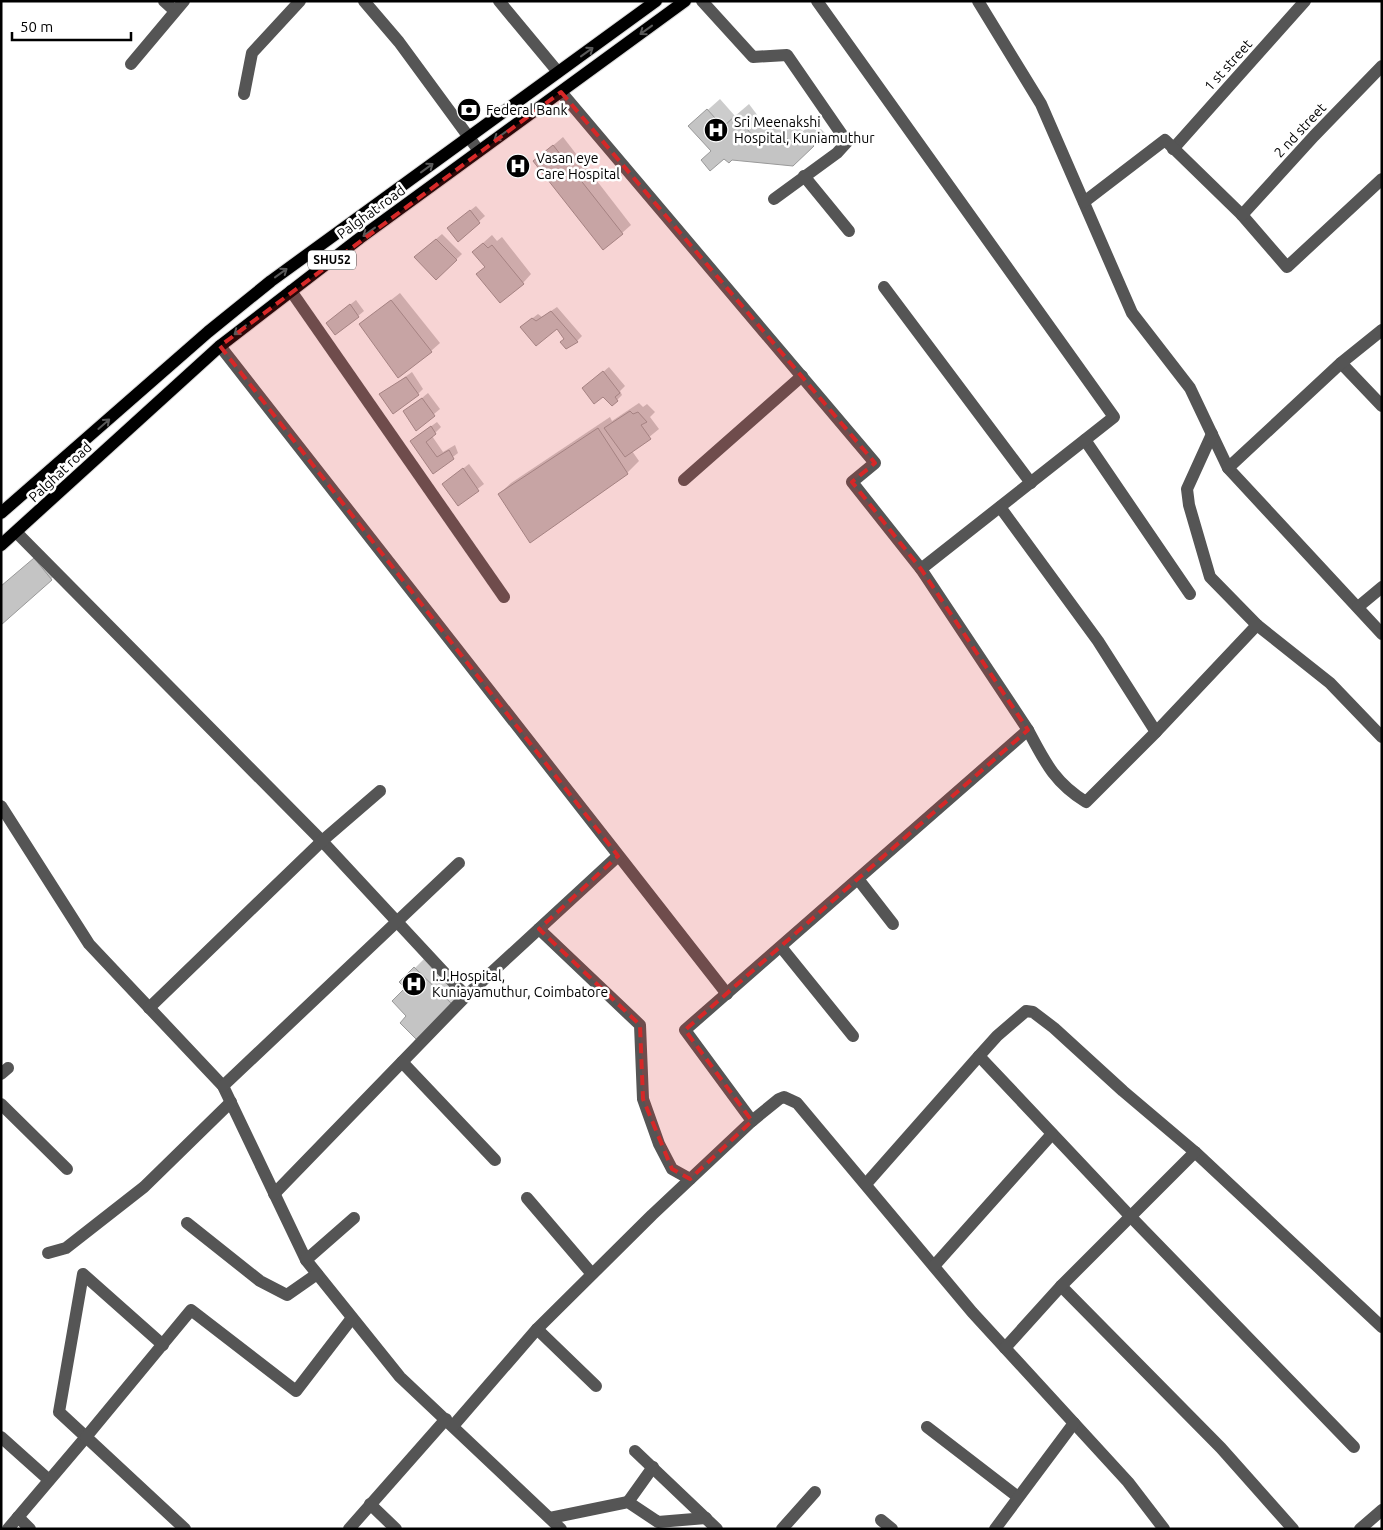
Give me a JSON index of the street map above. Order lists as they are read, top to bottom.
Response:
{
  "streets": {
    "main road": ["Palghat road", "SHU52"],
    "street": ["1 st street", "2 nd street"]
  },
  "places": {
    "bank": ["Federal Bank"],
    "hospital": ["Sri Meenakshi Hospital, Kuniamuthur", "Vasan eye Care Hospital", "I.J.Hospital, Kuniayamuthur, Coimbatore"]
  },
  "scale_bar": "50 m"
}
